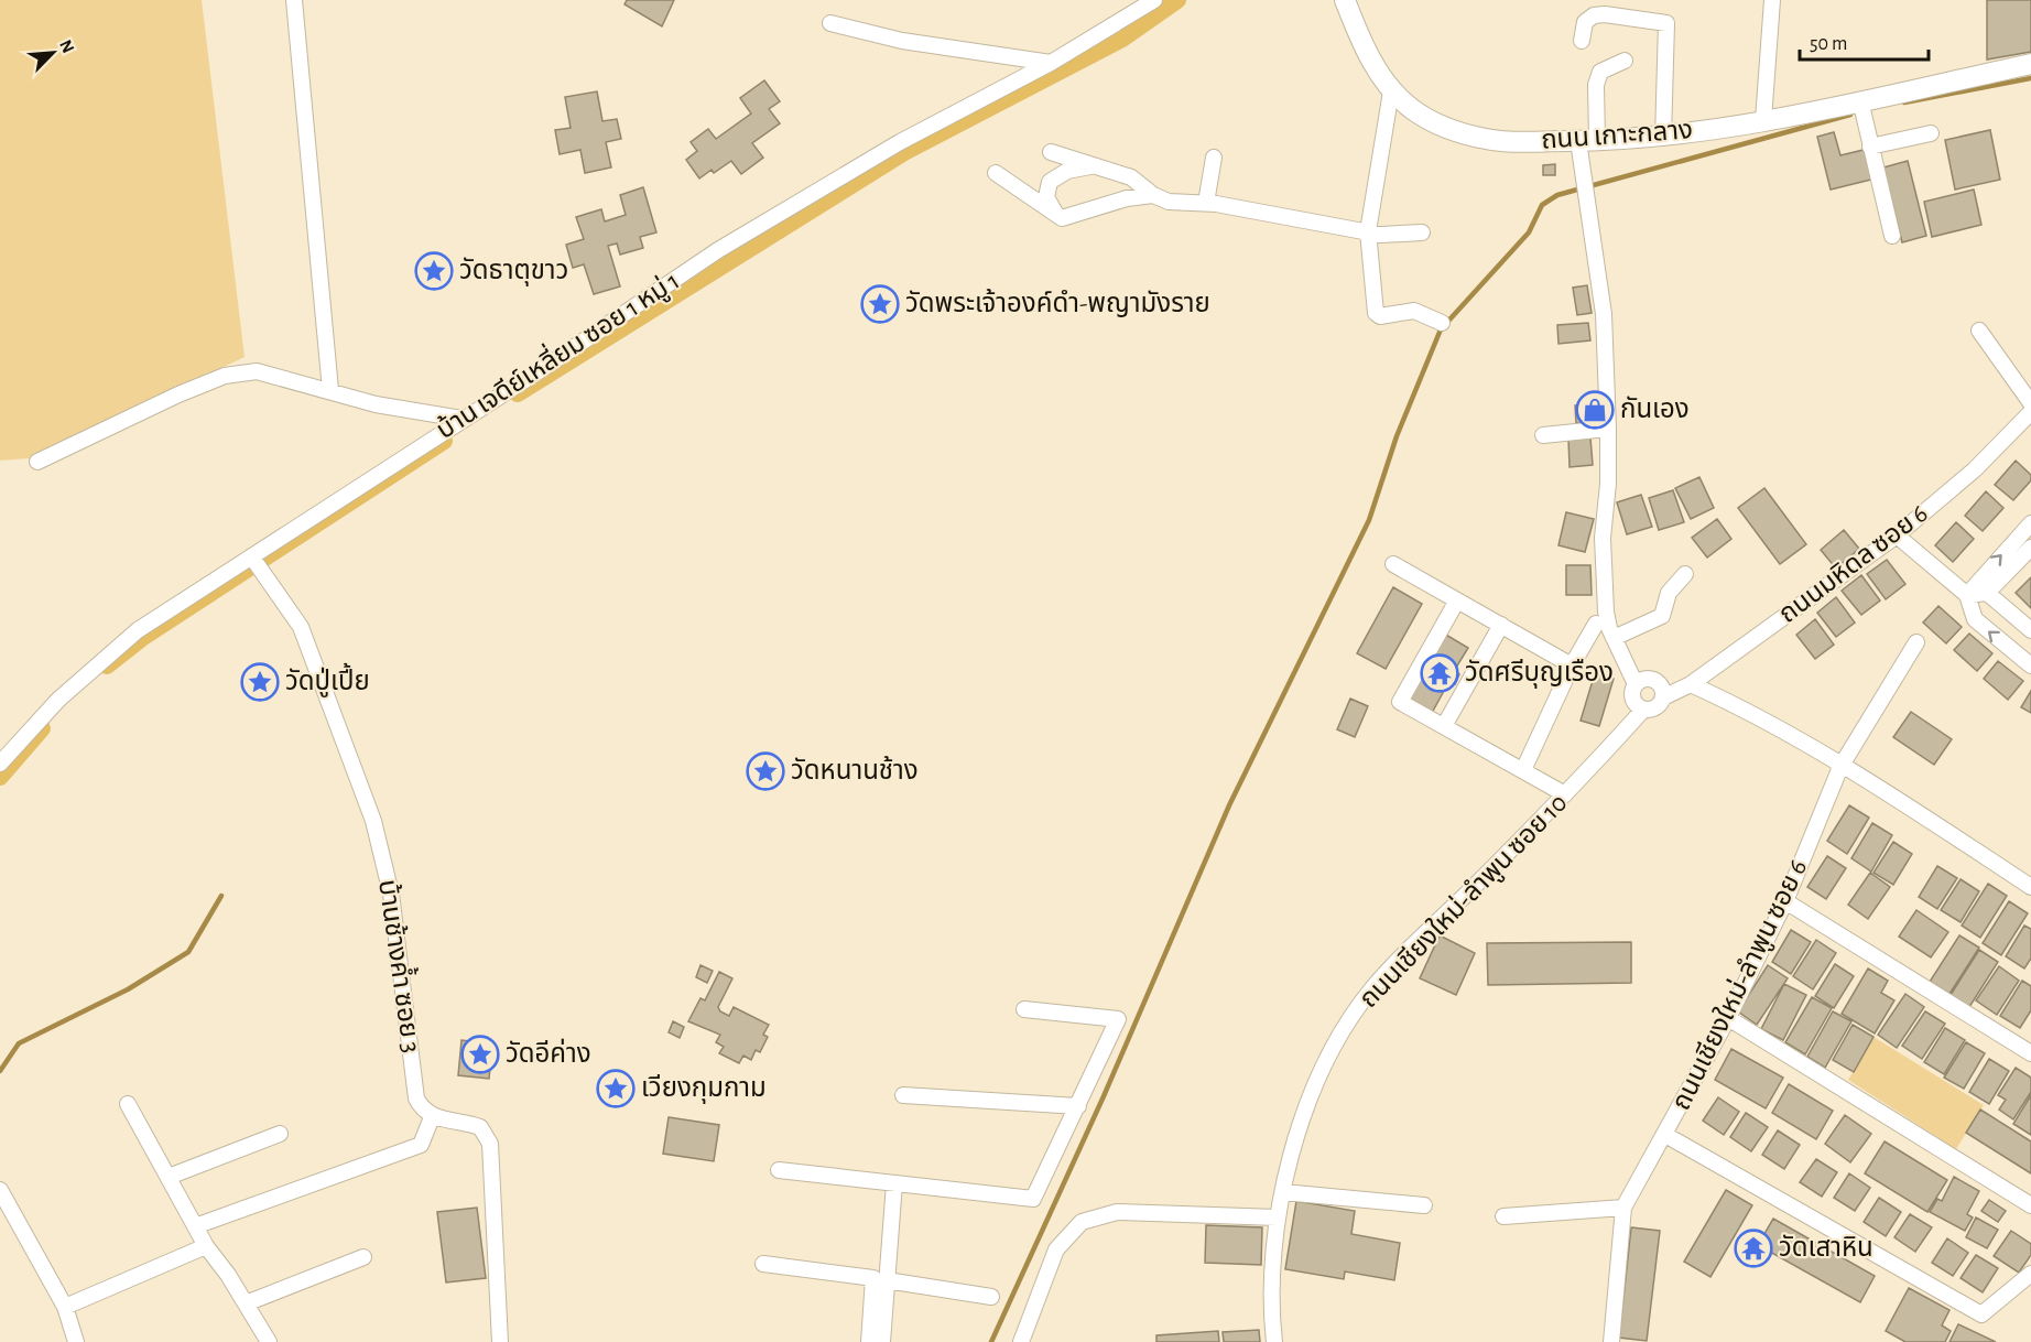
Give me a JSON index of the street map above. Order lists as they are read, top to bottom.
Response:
{
  "streets": {
    "street": [
      "ถนน เกาะกลาง",
      "บ้าน เจดีย์เหลี่ยม ซอย 1 หมู่ 1",
      "ถนนมหิดล ซอย 6",
      "ถนนเชียงใหม่-ลำพูน ซอย 10",
      "บ้านช้างค้ำ ซอย 3",
      "ถนนเชียงใหม่-ลำพูน ซอย 6"
    ]
  },
  "crossings": [
    ["บ้าน เจดีย์เหลี่ยม ซอย 1 หมู่ 1", "บ้านช้างค้ำ ซอย 3"],
    ["ถนนมหิดล ซอย 6", "ถนนเชียงใหม่-ลำพูน ซอย 10"]
  ],
  "places": {
    "place": [
      "วัดธาตุขาว",
      "วัดพระเจ้าองค์ดำ-พญามังราย",
      "วัดปู่เปี้ย",
      "วัดหนานช้าง",
      "วัดอีค่าง",
      "เวียงกุมกาม"
    ],
    "shop": ["กันเอง"],
    "temple": ["วัดศรีบุญเรือง", "วัดเสาหิน"]
  },
  "scale_bar": "50 m",
  "north": "top right"
}
